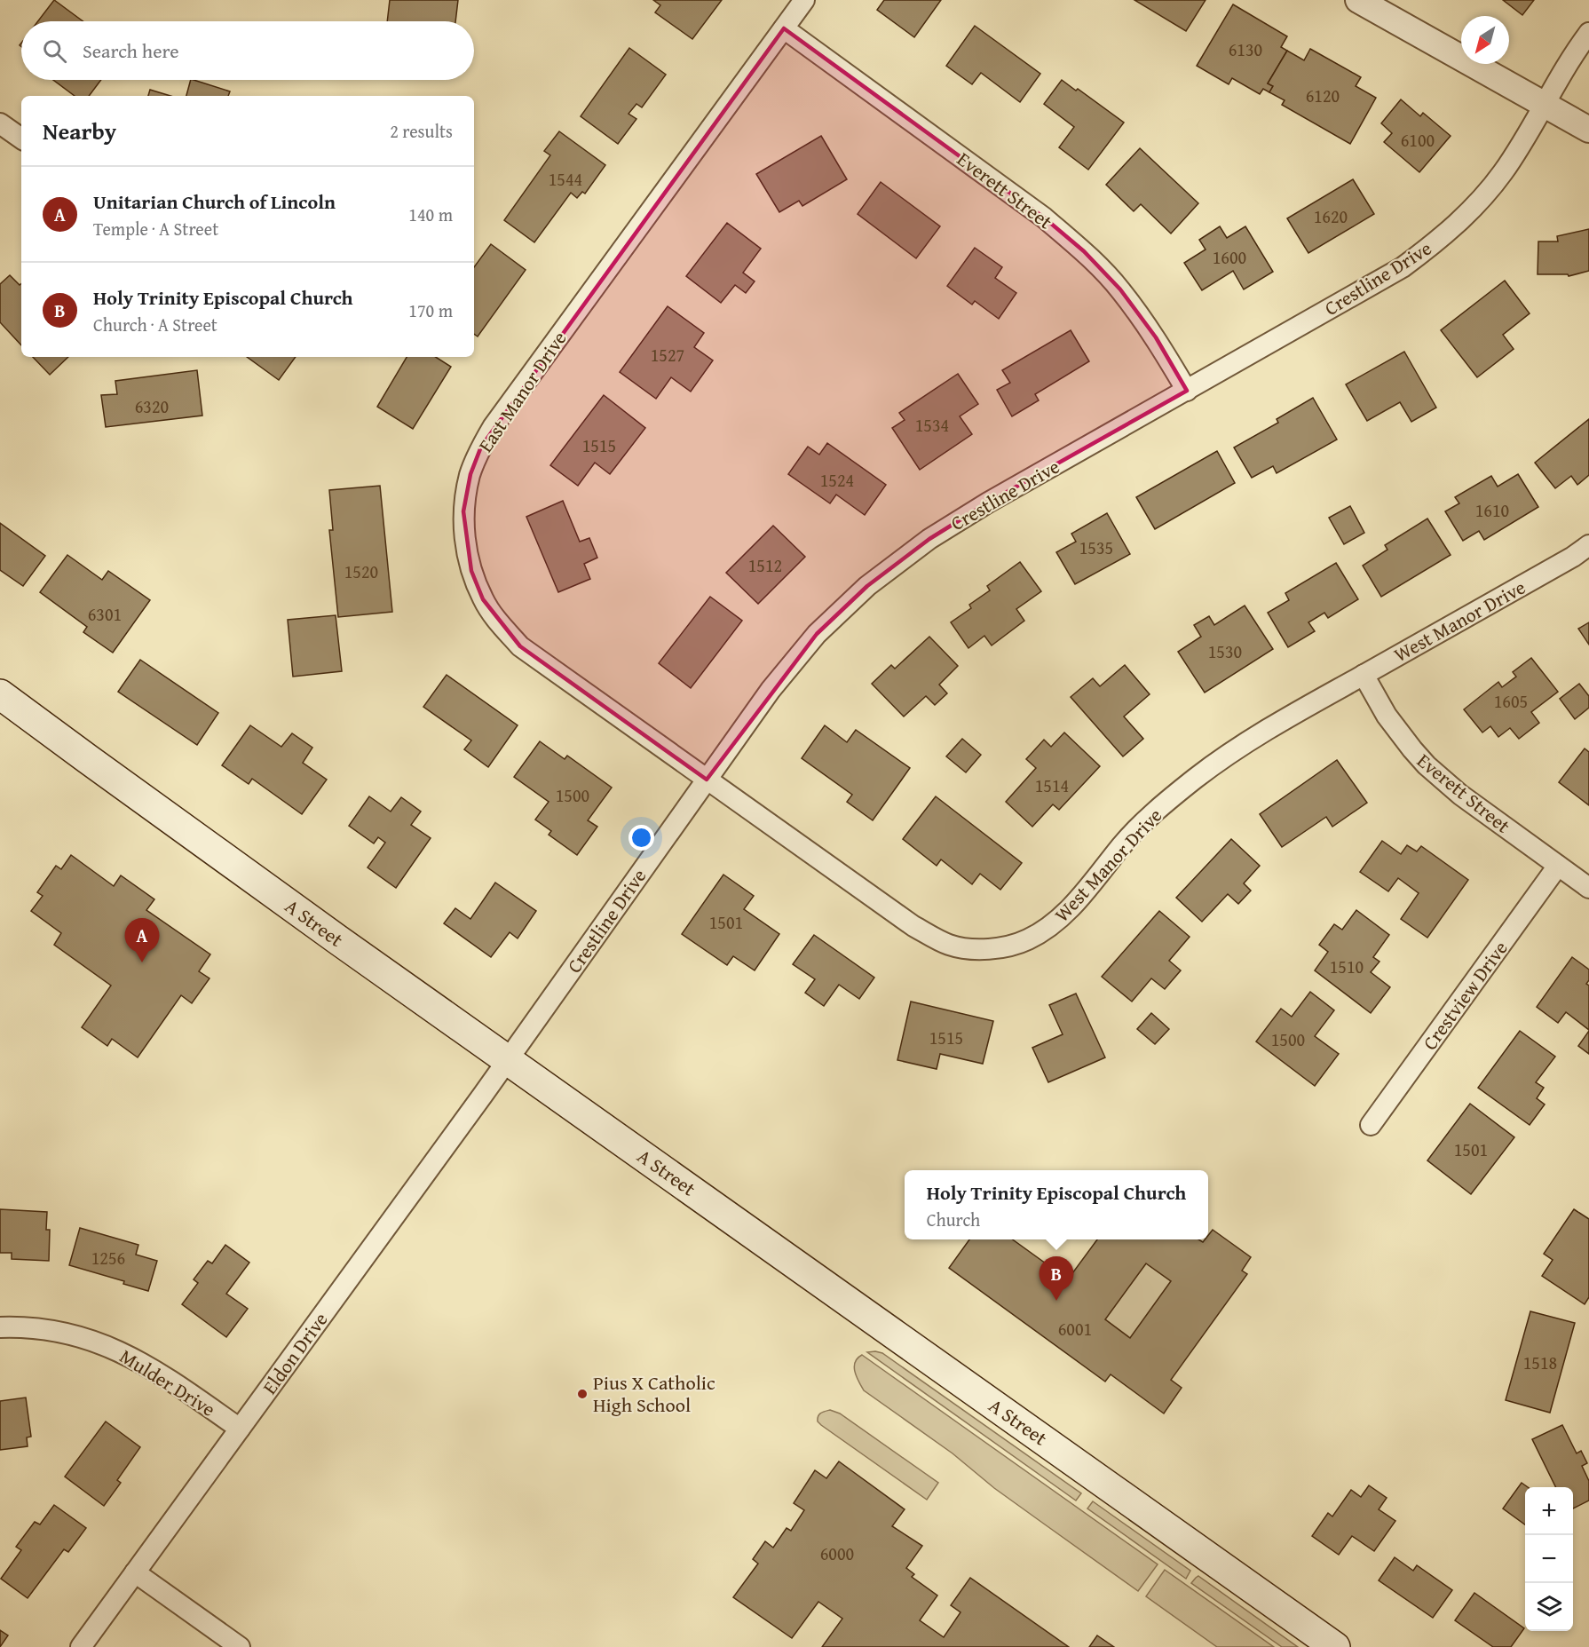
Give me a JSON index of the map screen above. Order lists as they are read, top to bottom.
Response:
{
  "streets": {
    "main road": ["A Street"],
    "street": [
      "Everett Street",
      "Crestline Drive",
      "East Manor Drive",
      "West Manor Drive",
      "Crestview Drive",
      "Eldon Drive",
      "Mulder Drive"
    ]
  },
  "crossings": [
    ["Everett Street", "Crestline Drive"],
    ["Everett Street", "East Manor Drive"],
    ["Everett Street", "West Manor Drive"],
    ["Everett Street", "Crestview Drive"],
    ["Crestline Drive", "East Manor Drive"],
    ["Crestline Drive", "West Manor Drive"],
    ["Crestline Drive", "A Street"],
    ["Crestline Drive", "Eldon Drive"],
    ["East Manor Drive", "West Manor Drive"],
    ["A Street", "Eldon Drive"],
    ["Eldon Drive", "Mulder Drive"]
  ],
  "places": ["Pius X Catholic High School"],
  "house_numbers": [
    "6130",
    "6120",
    "6100",
    "1544",
    "1620",
    "1600",
    "1527",
    "6320",
    "1534",
    "1515",
    "1524",
    "1610",
    "1535",
    "1512",
    "1520",
    "6301",
    "1530",
    "1605",
    "1514",
    "1500",
    "1501",
    "1510",
    "1515",
    "1500",
    "1501",
    "1256",
    "6001",
    "1518",
    "6000"
  ],
  "north": "bottom left",
  "page": {
    "search": "Search here",
    "heading": ["Nearby", "2 results"],
    "list": [
      {
        "mark": "A",
        "name": "Unitarian Church of Lincoln",
        "note": "Temple · A Street",
        "value": "140 m"
      },
      {
        "mark": "B",
        "name": "Holy Trinity Episcopal Church",
        "note": "Church · A Street",
        "value": "170 m"
      }
    ],
    "pins": ["A", "B"],
    "popup": ["Holy Trinity Episcopal Church", "Church"],
    "map_buttons": ["+", "−"]
  }
}
